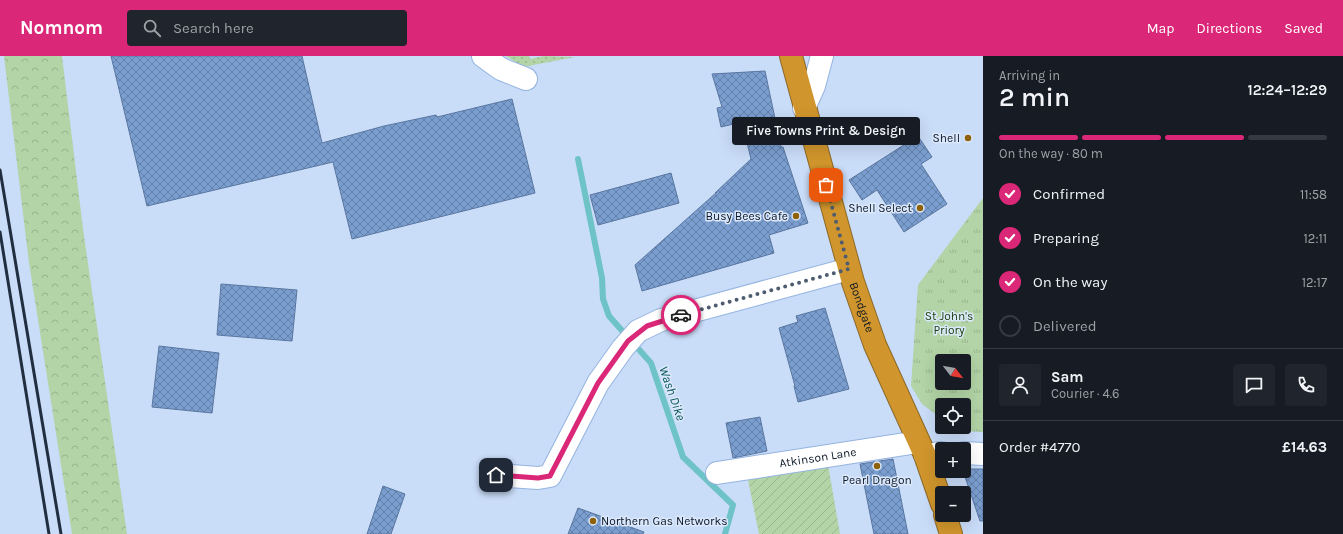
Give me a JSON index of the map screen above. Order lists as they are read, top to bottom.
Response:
{
  "streets": {
    "highway": ["Bondgate"],
    "street": ["Atkinson Lane"]
  },
  "crossings": [
    ["Bondgate", "Atkinson Lane"]
  ],
  "water": ["Wash Dike"],
  "parks": ["St John's Priory"],
  "places": [
    "Shell",
    "Five Towns Print & Design",
    "Shell Select",
    "Busy Bees Cafe",
    "Pearl Dragon",
    "Northern Gas Networks"
  ],
  "north": "bottom right",
  "page": {
    "header": "Nomnom",
    "search": "Search here",
    "nav": ["Map", "Directions", "Saved"],
    "heading": ["2 min", "Arriving in", "12:24–12:29"],
    "panel": [
      "Sam",
      "Courier · 4.6",
      "Order #4770",
      "£14.63"
    ],
    "bubble": "Five Towns Print & Design",
    "bar": "On the way · 80 m",
    "list": [
      ["Confirmed", "11:58"],
      ["Preparing", "12:11"],
      ["On the way", "12:17"],
      "Delivered"
    ],
    "map_buttons": ["+", "−"]
  }
}
